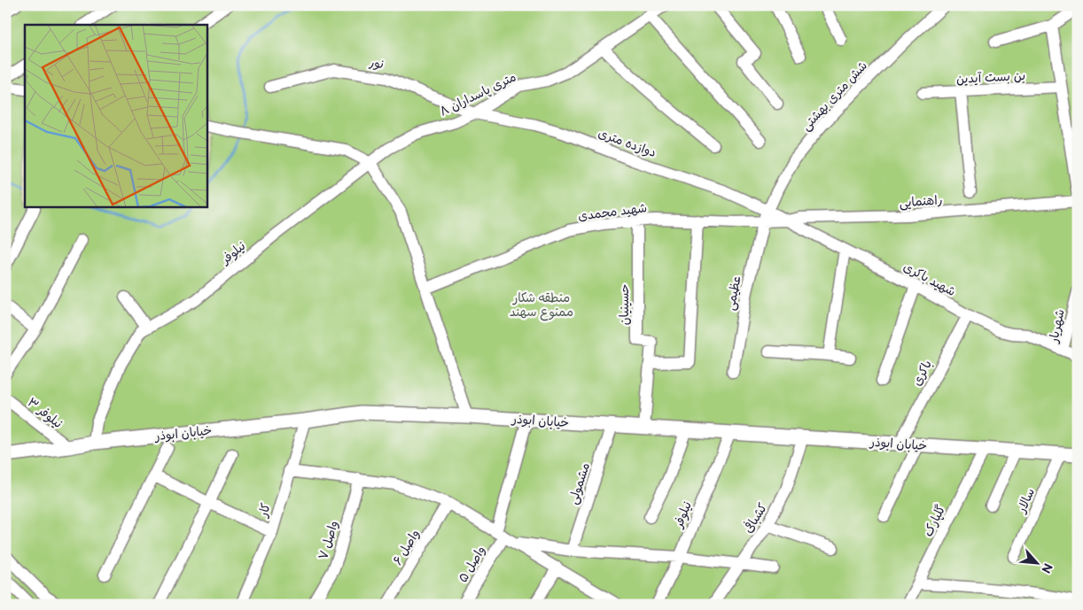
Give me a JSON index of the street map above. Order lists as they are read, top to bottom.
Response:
{
  "streets": {
    "main road": ["خیابان ابوذر"],
    "street": [
      "نور",
      "بن بست آیدین",
      "۸ متری پاسداران",
      "شش متری بهشتی",
      "دوازده متری",
      "راهنمایی",
      "شهید محمدی",
      "نیلوفر",
      "شهید باکری",
      "عظیمی",
      "حسینیان",
      "شهریار",
      "باکری",
      "نیلوفر ۳",
      "مشمولی",
      "سالار",
      "کار",
      "کشبافی",
      "گلپارک",
      "واصل ۷",
      "واصل ۶",
      "واصل ۵"
    ]
  },
  "crossings": [
    ["نور", "۸ متری پاسداران"],
    ["نور", "دوازده متری"],
    ["۸ متری پاسداران", "دوازده متری"],
    ["۸ متری پاسداران", "نیلوفر"],
    ["شش متری بهشتی", "دوازده متری"],
    ["شش متری بهشتی", "شهید محمدی"],
    ["شش متری بهشتی", "عظیمی"],
    ["دوازده متری", "شهید محمدی"],
    ["دوازده متری", "عظیمی"],
    ["راهنمایی", "شهید باکری"],
    ["شهید محمدی", "عظیمی"],
    ["شهید محمدی", "حسینیان"],
    ["نیلوفر", "خیابان ابوذر"],
    ["شهید باکری", "شهریار"],
    ["شهید باکری", "باکری"],
    ["حسینیان", "خیابان ابوذر"],
    ["باکری", "خیابان ابوذر"],
    ["نیلوفر ۳", "خیابان ابوذر"],
    ["خیابان ابوذر", "مشمولی"],
    ["خیابان ابوذر", "سالار"],
    ["خیابان ابوذر", "کار"],
    ["خیابان ابوذر", "کشبافی"],
    ["خیابان ابوذر", "گلپارک"],
    ["خیابان ابوذر", "واصل ۵"]
  ],
  "parks": ["منطقه شکار ممنوع سهند"],
  "north": "bottom right"
}
